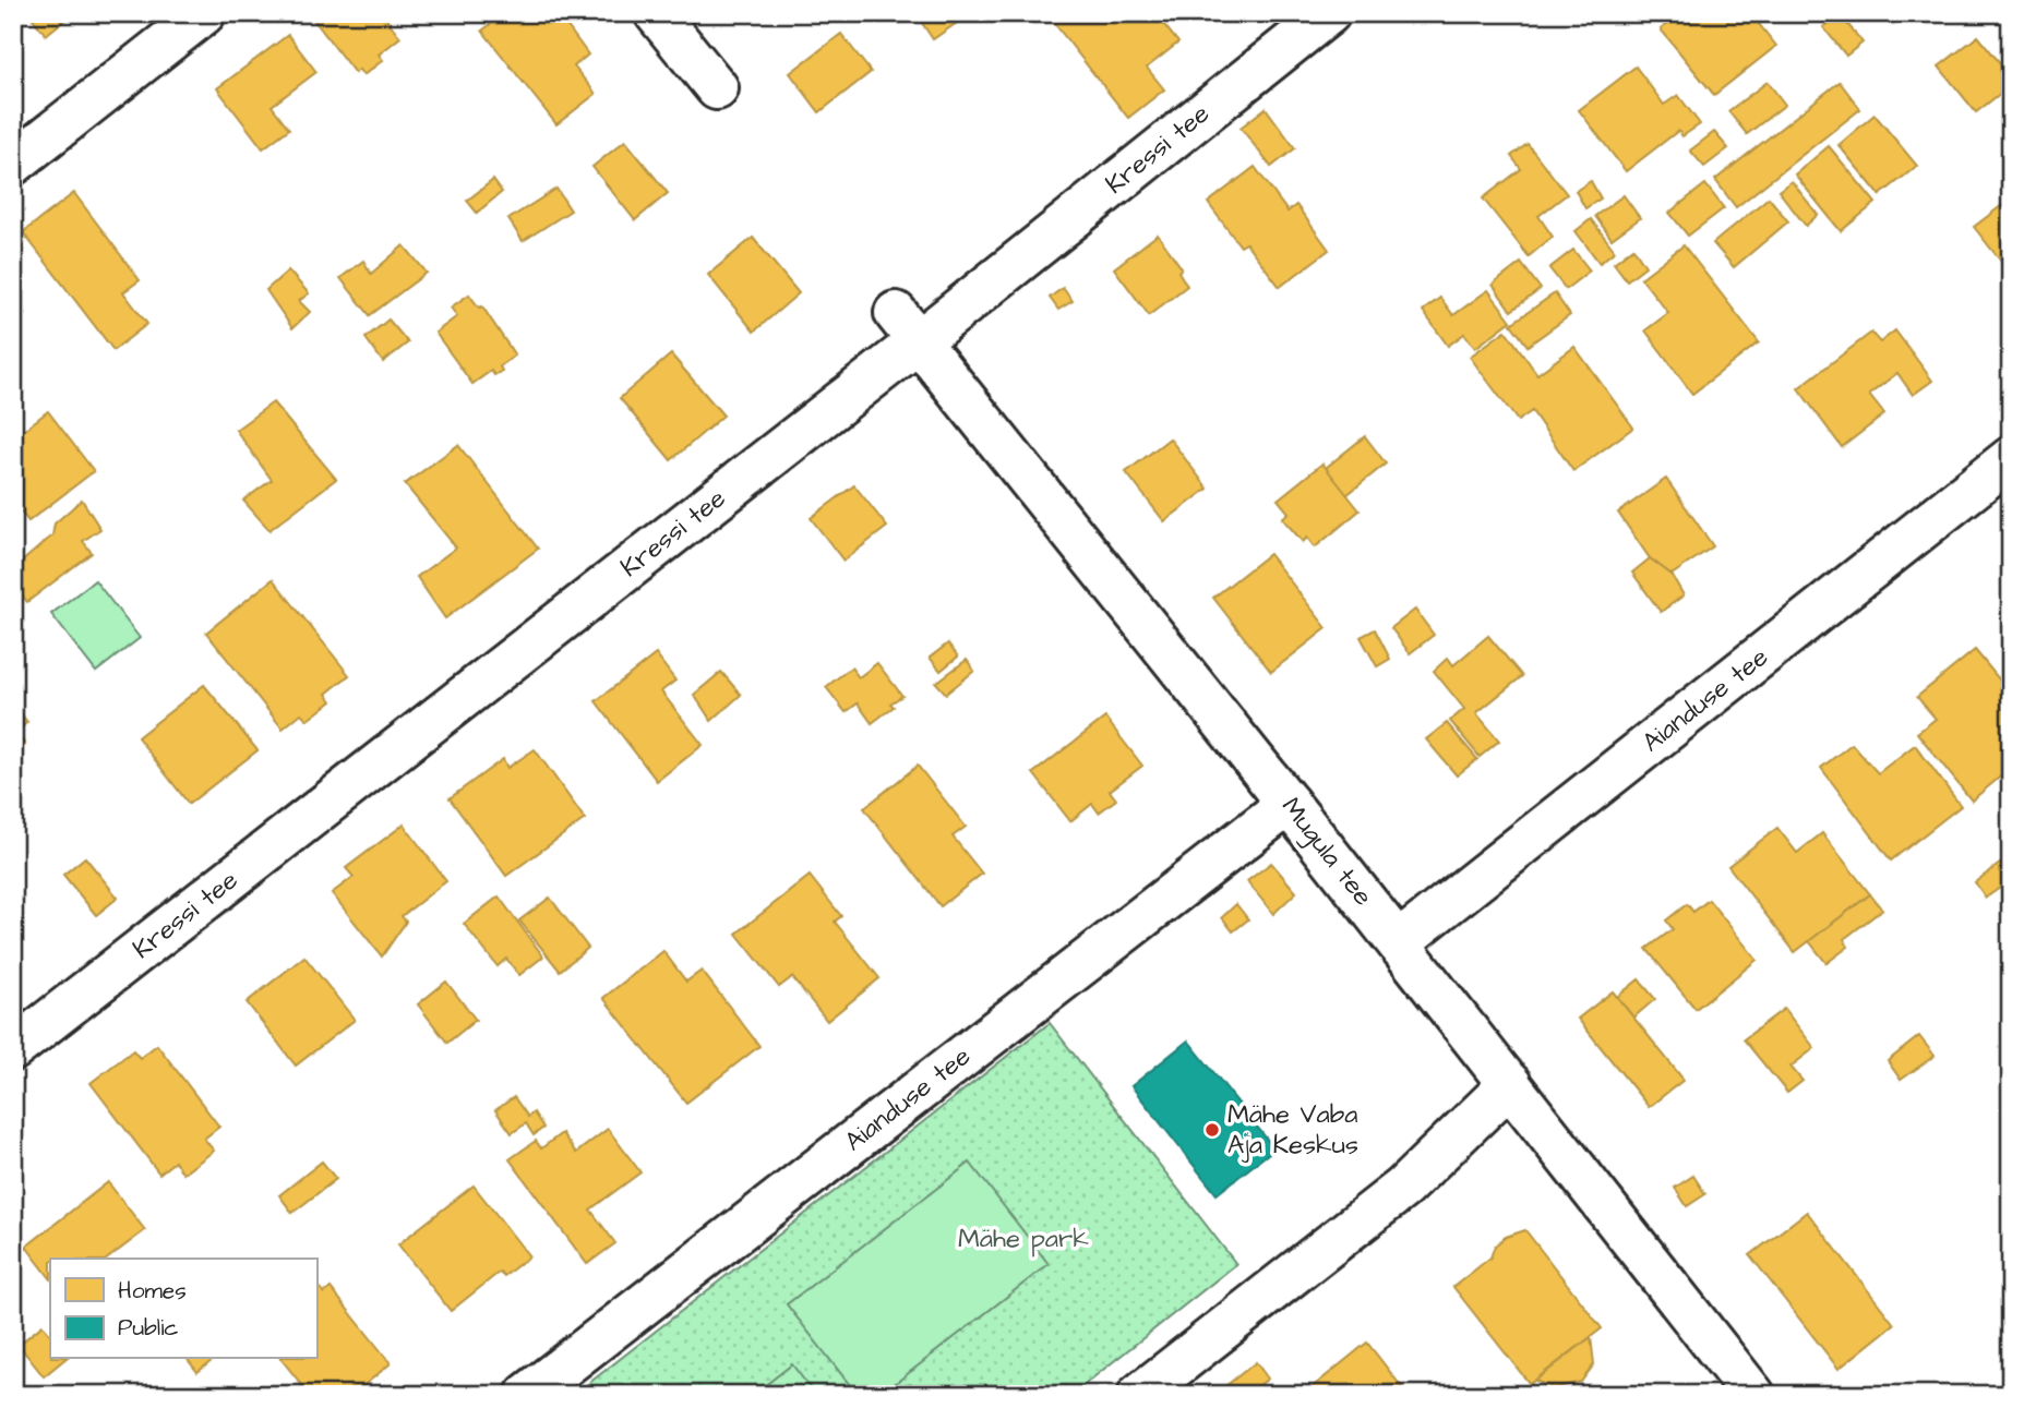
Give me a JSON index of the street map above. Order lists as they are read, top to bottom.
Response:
{
  "streets": {
    "street": ["Kressi tee", "Aianduse tee", "Mugula tee"]
  },
  "crossings": [
    ["Kressi tee", "Mugula tee"],
    ["Aianduse tee", "Mugula tee"]
  ],
  "parks": ["Mähe park"],
  "places": ["Mähe Vaba Aja Keskus"],
  "legend": ["Homes", "Public"]
}
